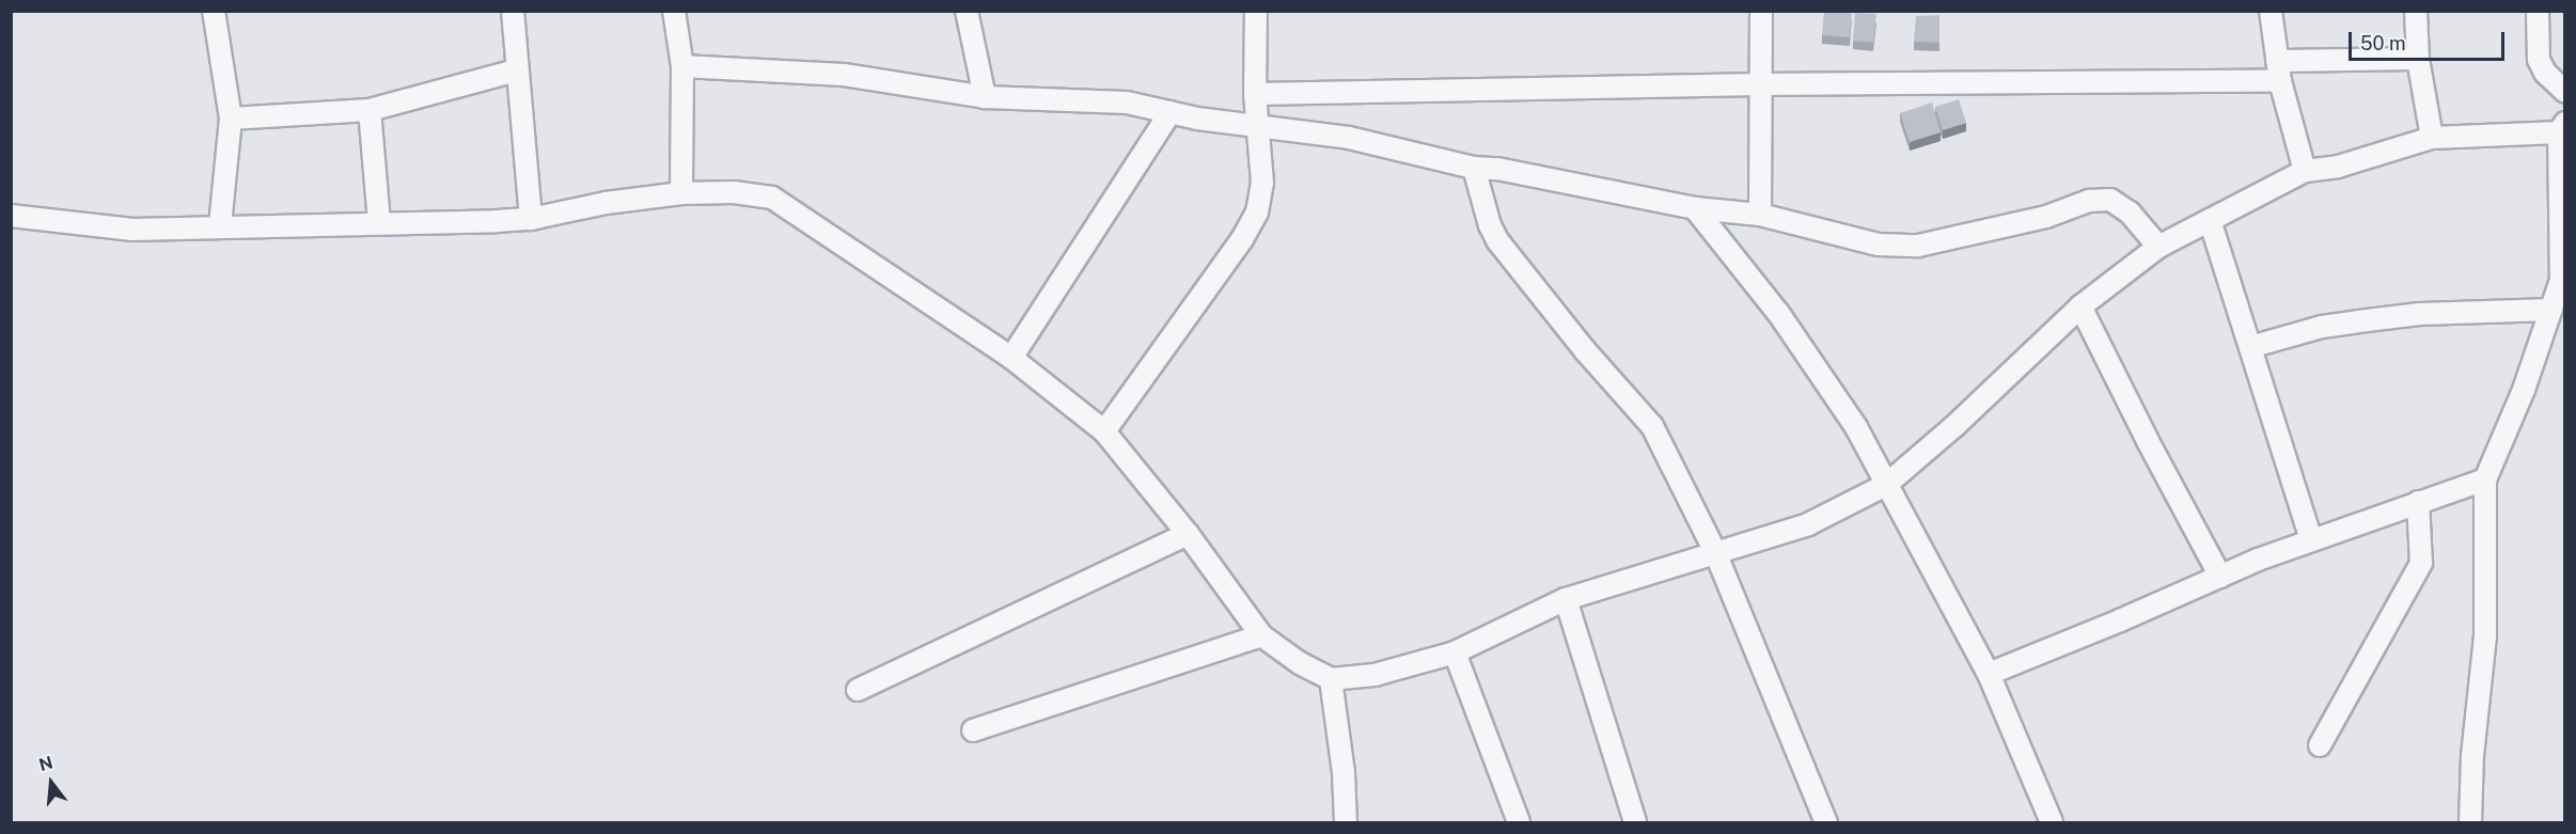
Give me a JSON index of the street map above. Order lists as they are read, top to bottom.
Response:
{
  "scale_bar": "50 m",
  "north": "top"
}
